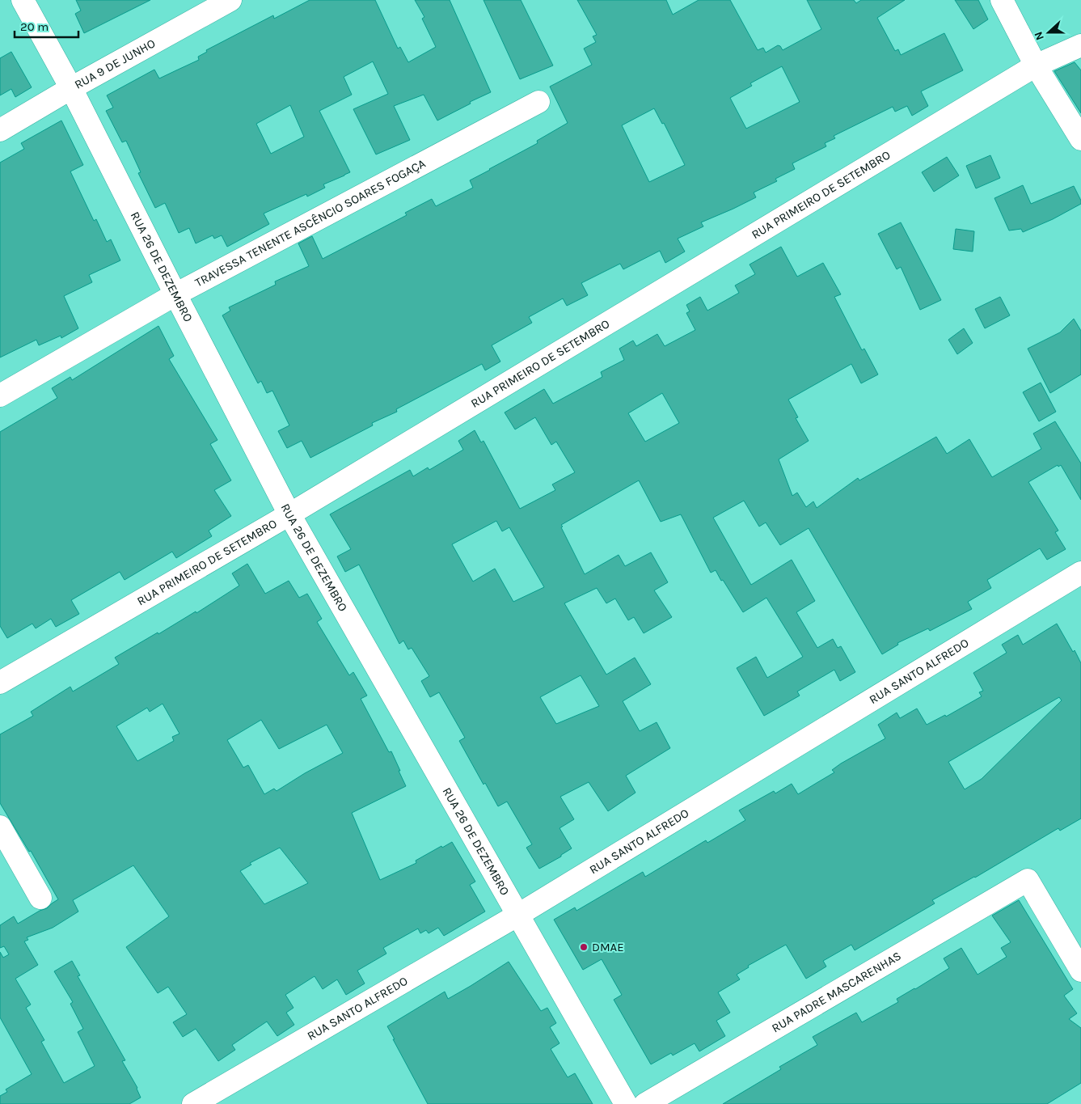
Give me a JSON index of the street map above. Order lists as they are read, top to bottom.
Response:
{
  "streets": {
    "street": [
      "RUA 9 DE JUNHO",
      "RUA PRIMEIRO DE SETEMBRO",
      "TRAVESSA TENENTE ASCÊNCIO SOARES FOGAÇA",
      "RUA 26 DE DEZEMBRO",
      "RUA SANTO ALFREDO",
      "RUA PADRE MASCARENHAS"
    ]
  },
  "crossings": [
    ["RUA 9 DE JUNHO", "RUA 26 DE DEZEMBRO"],
    ["RUA PRIMEIRO DE SETEMBRO", "RUA 26 DE DEZEMBRO"],
    ["TRAVESSA TENENTE ASCÊNCIO SOARES FOGAÇA", "RUA 26 DE DEZEMBRO"],
    ["RUA 26 DE DEZEMBRO", "RUA SANTO ALFREDO"]
  ],
  "places": ["DMAE"],
  "scale_bar": "20 m",
  "north": "left"
}
